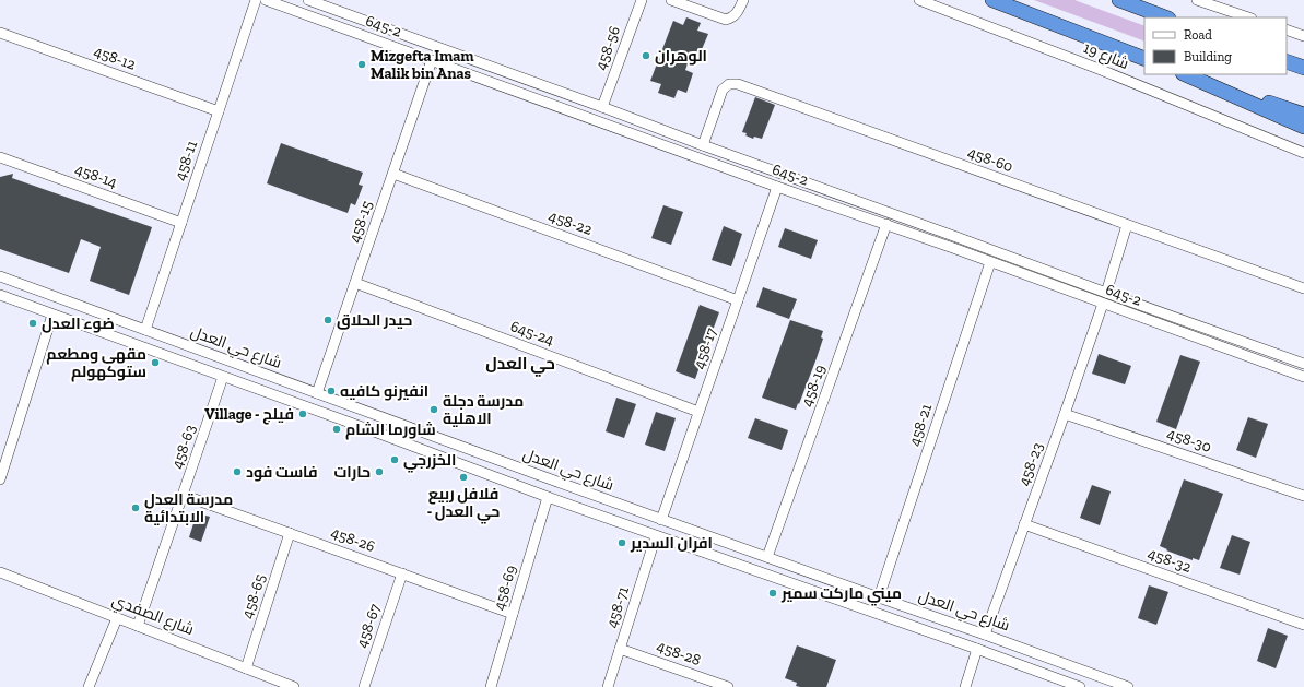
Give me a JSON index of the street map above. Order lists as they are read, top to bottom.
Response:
{
  "streets": {
    "street": [
      "645-2",
      "458-56",
      "شارع 19",
      "458-12",
      "458-60",
      "458-11",
      "458-14",
      "458-15",
      "458-22",
      "645-24",
      "شارع حي العدل",
      "458-17",
      "458-19",
      "458-21",
      "458-30",
      "458-63",
      "458-23",
      "458-26",
      "458-32",
      "458-69",
      "458-65",
      "458-71",
      "شارع الصفدي",
      "458-67",
      "458-28"
    ]
  },
  "crossings": [
    ["645-2", "458-56"],
    ["645-2", "458-60"],
    ["645-2", "458-15"],
    ["645-2", "458-17"],
    ["645-2", "458-19"],
    ["645-2", "458-21"],
    ["645-2", "458-23"],
    ["458-12", "458-11"],
    ["458-11", "458-14"],
    ["458-11", "شارع حي العدل"],
    ["458-15", "458-22"],
    ["458-15", "645-24"],
    ["458-15", "شارع حي العدل"],
    ["458-22", "458-17"],
    ["645-24", "458-17"],
    ["شارع حي العدل", "458-17"],
    ["شارع حي العدل", "458-19"],
    ["شارع حي العدل", "458-21"],
    ["شارع حي العدل", "458-63"],
    ["شارع حي العدل", "458-23"],
    ["شارع حي العدل", "458-69"],
    ["شارع حي العدل", "458-71"],
    ["458-30", "458-23"],
    ["458-63", "458-26"],
    ["458-63", "شارع الصفدي"],
    ["458-23", "458-32"],
    ["458-26", "458-69"],
    ["458-26", "458-65"],
    ["458-26", "458-67"],
    ["458-65", "شارع الصفدي"],
    ["458-71", "458-28"]
  ],
  "districts": ["حي العدل"],
  "places": [
    "الوهران",
    "Mizgefta Imam Malik bin Anas",
    "حيدر الحلاق",
    "ضوء العدل",
    "مقهى ومطعم ستوكهولم",
    "انفيرنو كافيه",
    "مدرسة دجلة الاهلية",
    "Village - فيلج",
    "شاورما الشام",
    "الخزرجي",
    "فاست فود",
    "حارات",
    "فلافل ربيع - حي العدل",
    "مدرسة العدل الابتدائية",
    "افران السدير",
    "ميني ماركت سمير"
  ],
  "legend": ["Road", "Building"]
}
